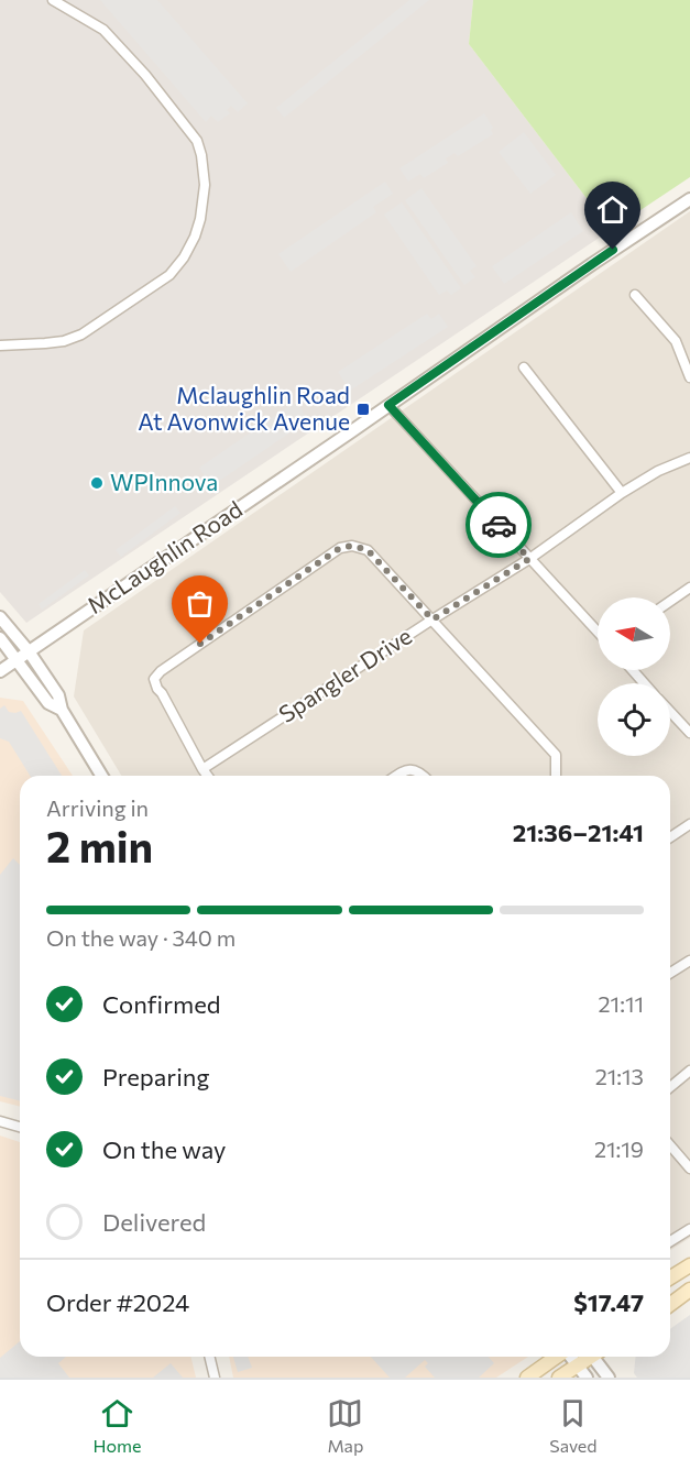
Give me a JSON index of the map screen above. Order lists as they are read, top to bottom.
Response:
{
  "streets": {
    "street": ["McLaughlin Road", "Spangler Drive"]
  },
  "places": {
    "transit": ["Mclaughlin Road At Avonwick Avenue"],
    "other": ["WPInnova"]
  },
  "north": "left",
  "page": {
    "heading": ["2 min", "Arriving in", "21:36–21:41"],
    "panel": ["Order #2024", "$17.47"],
    "bar": "On the way · 340 m",
    "list": [
      ["Confirmed", "21:11"],
      ["Preparing", "21:13"],
      ["On the way", "21:19"],
      "Delivered"
    ],
    "tabs": ["Home", "Map", "Saved"]
  }
}
